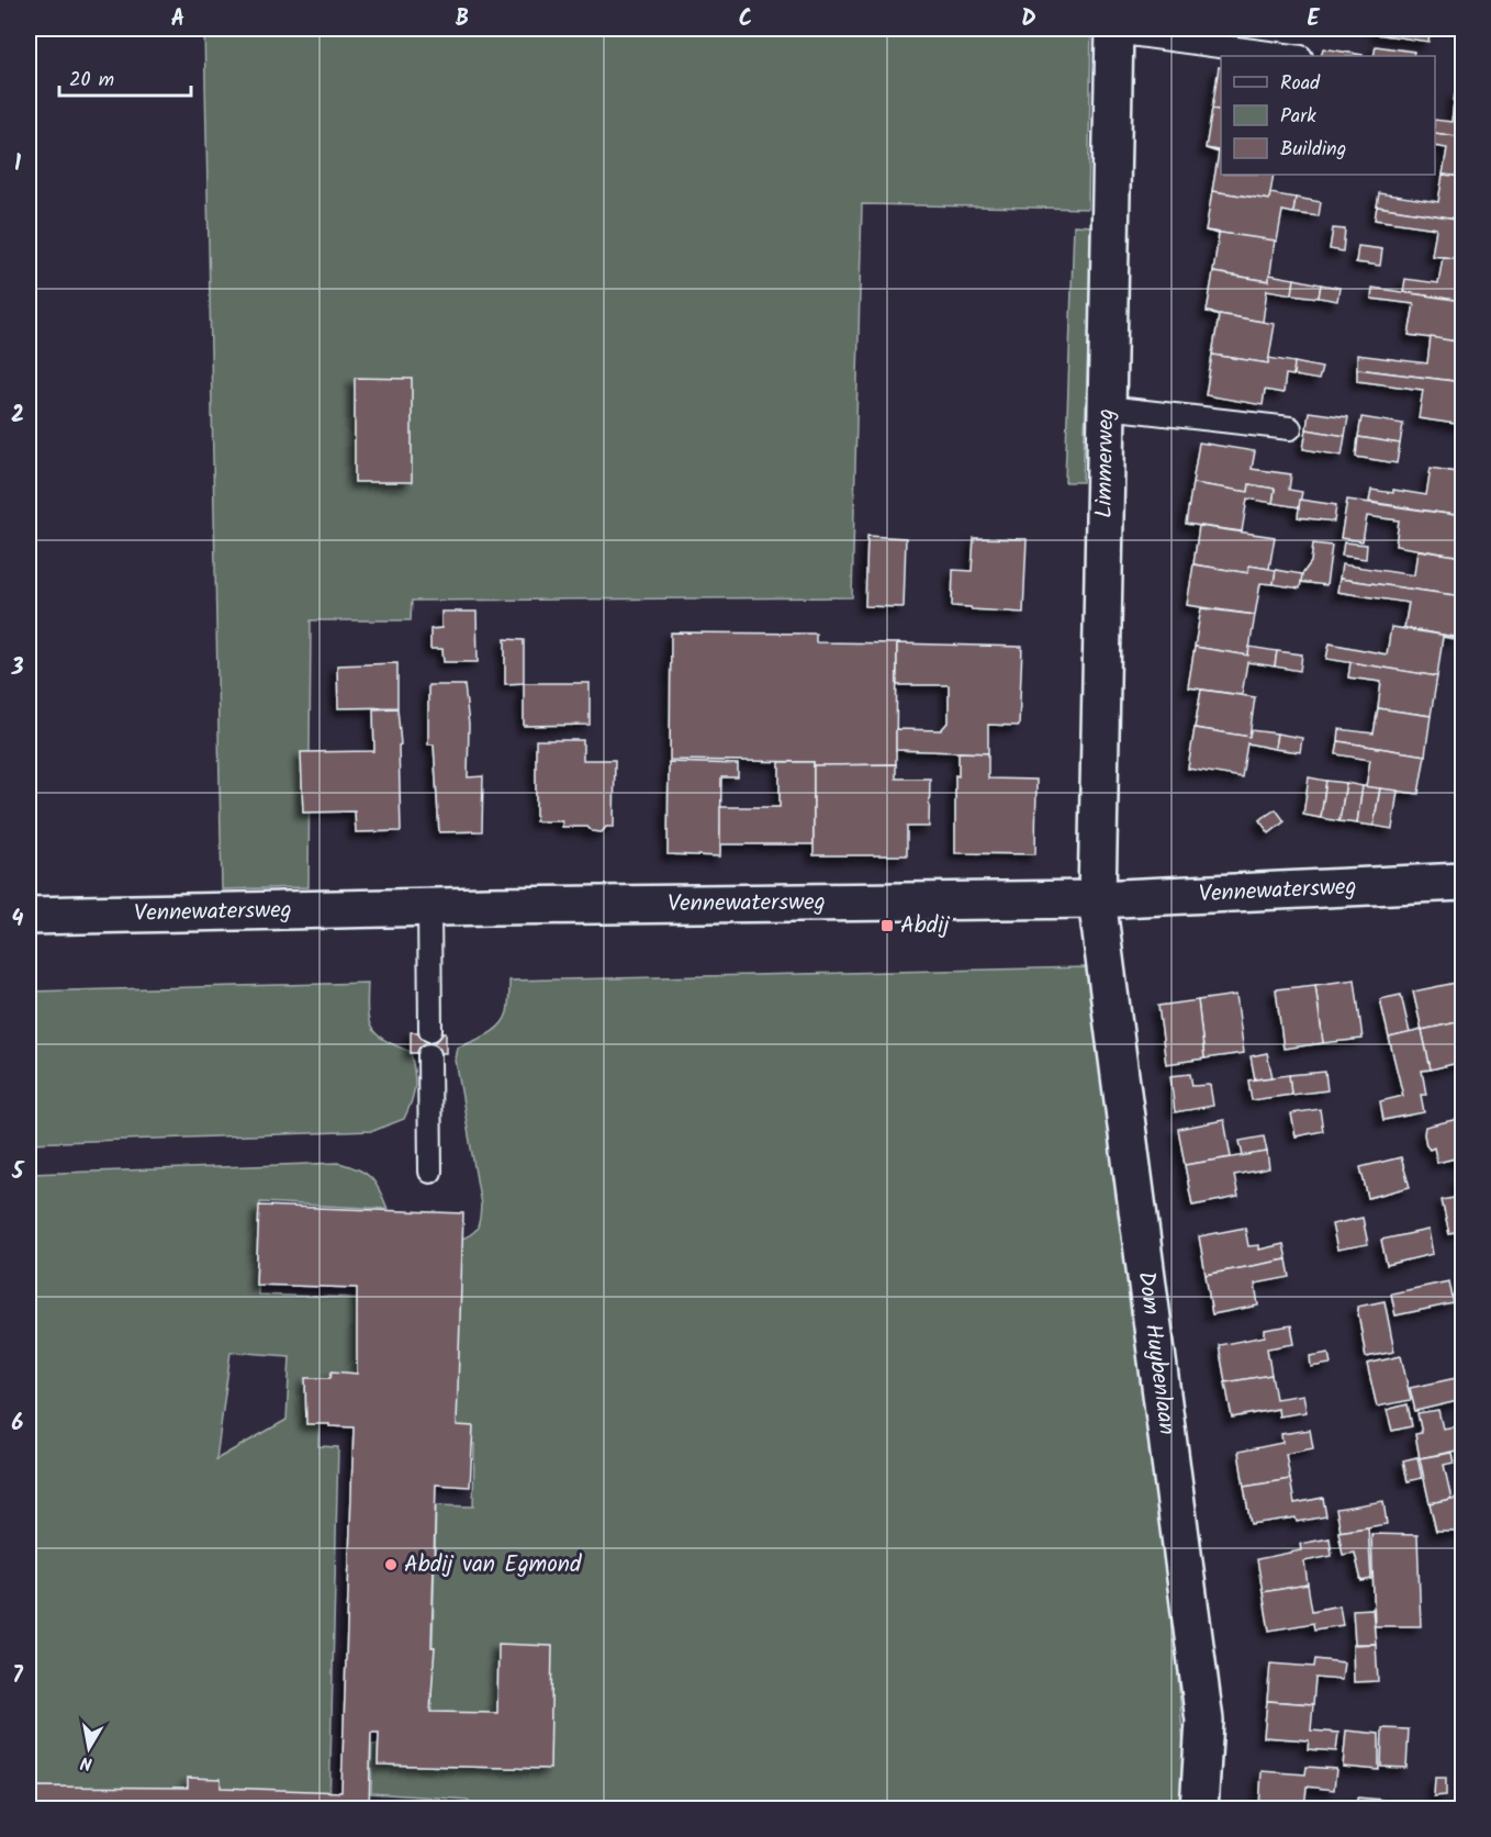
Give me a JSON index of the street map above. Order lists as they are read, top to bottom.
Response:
{
  "streets": {
    "street": ["Limmerweg", "Vennewatersweg", "Dom Huybenlaan"]
  },
  "crossings": [
    ["Limmerweg", "Vennewatersweg"],
    ["Limmerweg", "Dom Huybenlaan"],
    ["Vennewatersweg", "Dom Huybenlaan"]
  ],
  "places": {
    "transit": ["Abdij"],
    "other": ["Abdij van Egmond"]
  },
  "legend": ["Road", "Park", "Building"],
  "scale_bar": "20 m",
  "north": "bottom",
  "grid": {
    "columns": [
      "A",
      "B",
      "C",
      "D",
      "E"
    ],
    "rows": [
      "1",
      "2",
      "3",
      "4",
      "5",
      "6",
      "7"
    ]
  }
}
